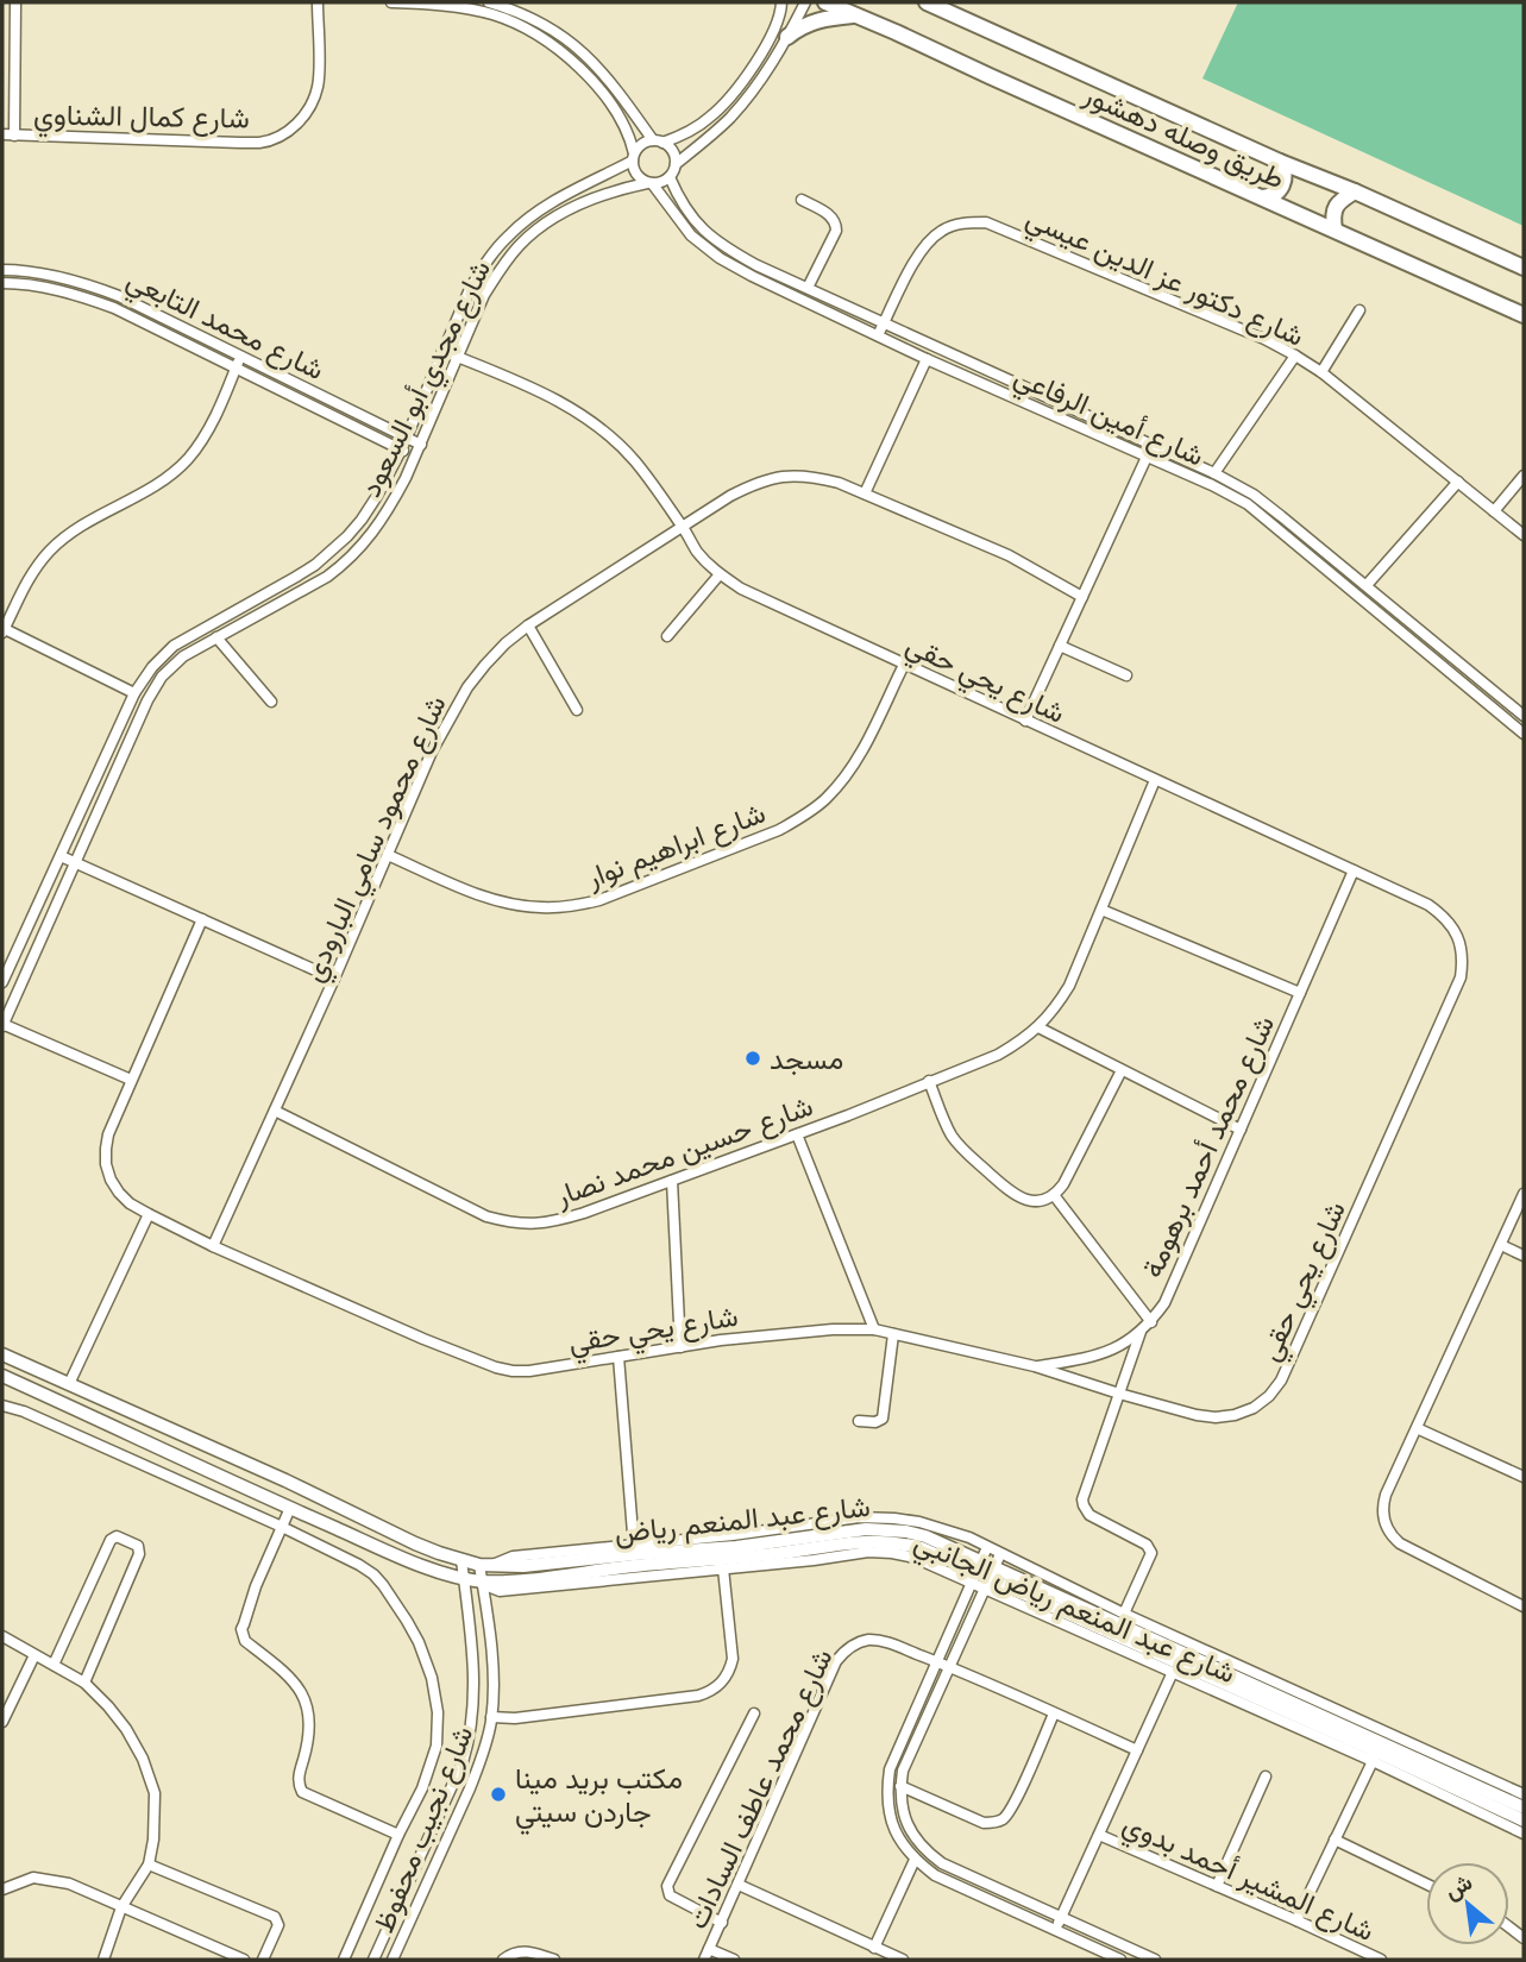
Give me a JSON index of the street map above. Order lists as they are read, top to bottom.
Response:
{
  "streets": {
    "main road": ["طريق وصله دهشور"],
    "street": [
      "شارع كمال الشناوي",
      "شارع دكتور عز الدين عيسي",
      "شارع محمد التابعي",
      "شارع مجدي أبو السعود",
      "شارع أمين الرفاعي",
      "شارع يحي حقي",
      "شارع محمود سامي البارودي",
      "شارع ابراهيم نوار",
      "شارع محمد أحمد برهومة",
      "شارع حسين محمد نصار",
      "شارع عبد المنعم رياض",
      "شارع عبد المنعم رياض الجانبي",
      "شارع محمد عاطف السادات",
      "شارع نجيب محفوظ",
      "شارع المشير أحمد بدوي"
    ]
  },
  "crossings": [
    ["شارع دكتور عز الدين عيسي", "شارع أمين الرفاعي"],
    ["شارع محمد التابعي", "شارع مجدي أبو السعود"],
    ["شارع مجدي أبو السعود", "شارع أمين الرفاعي"],
    ["شارع مجدي أبو السعود", "شارع يحي حقي"],
    ["شارع يحي حقي", "شارع محمود سامي البارودي"],
    ["شارع يحي حقي", "شارع ابراهيم نوار"],
    ["شارع يحي حقي", "شارع محمد أحمد برهومة"],
    ["شارع يحي حقي", "شارع حسين محمد نصار"],
    ["شارع محمود سامي البارودي", "شارع ابراهيم نوار"],
    ["شارع محمود سامي البارودي", "شارع حسين محمد نصار"],
    ["شارع عبد المنعم رياض", "شارع عبد المنعم رياض الجانبي"],
    ["شارع عبد المنعم رياض", "شارع نجيب محفوظ"],
    ["شارع عبد المنعم رياض الجانبي", "شارع نجيب محفوظ"]
  ],
  "places": ["مسجد", "مكتب بريد مينا جاردن سيتي"],
  "north": "top left"
}
